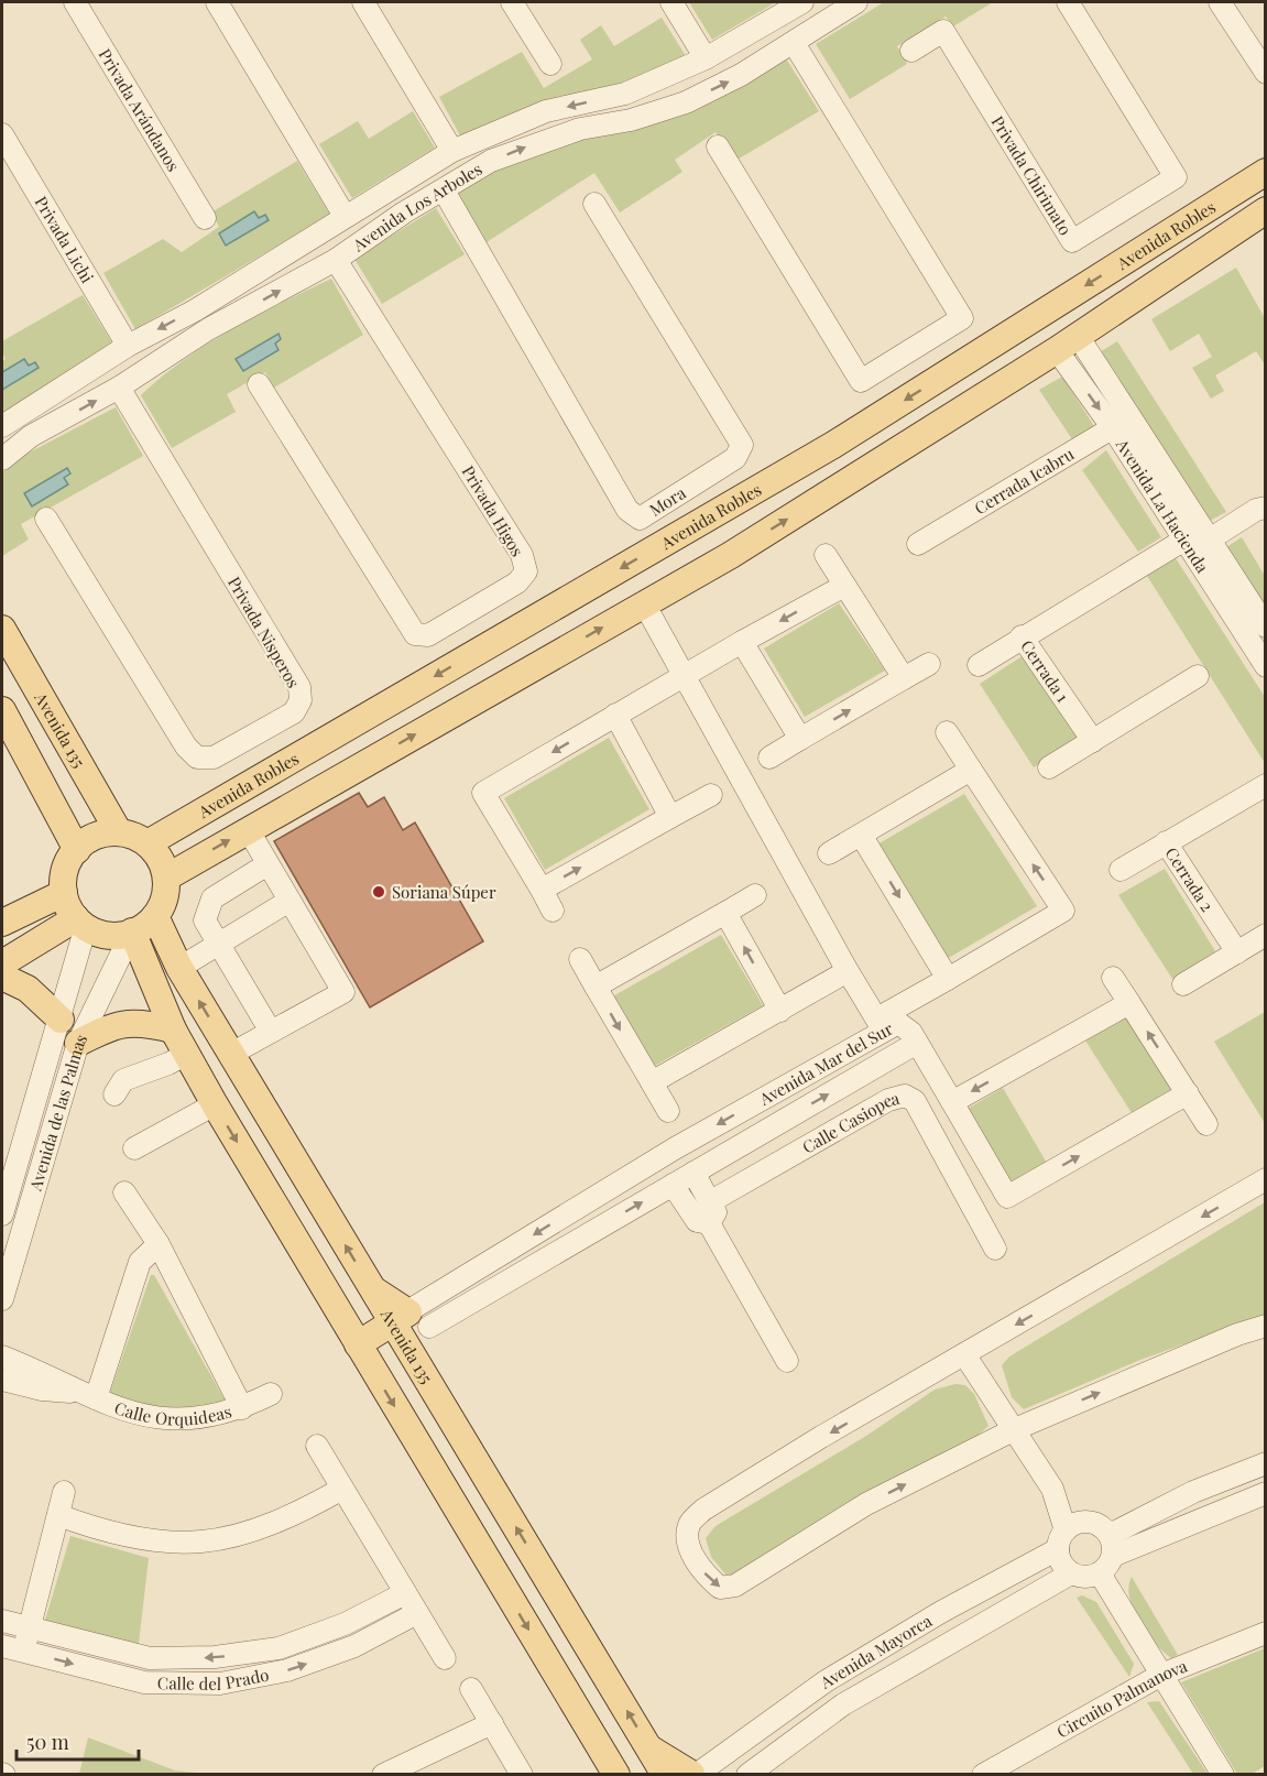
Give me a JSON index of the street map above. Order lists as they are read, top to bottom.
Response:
{
  "streets": {
    "main road": ["Avenida Robles", "Avenida 135"],
    "street": [
      "Privada Arándanos",
      "Privada Chirimato",
      "Avenida Los Arboles",
      "Privada Lichi",
      "Cerrada Icabru",
      "Mora",
      "Avenida La Hacienda",
      "Privada Higos",
      "Privada Nisperos",
      "Cerrada 1",
      "Cerrada 2",
      "Avenida Mar del Sur",
      "Avenida de las Palmas",
      "Calle Casiopea",
      "Calle Orquideas",
      "Avenida Mayorca",
      "Calle del Prado",
      "Circuito Palmanova"
    ]
  },
  "crossings": [
    ["Avenida Los Arboles", "Privada Lichi"],
    ["Avenida Los Arboles", "Mora"],
    ["Avenida Los Arboles", "Privada Higos"],
    ["Avenida Los Arboles", "Privada Nisperos"],
    ["Avenida Robles", "Avenida La Hacienda"],
    ["Avenida Robles", "Avenida 135"],
    ["Avenida Robles", "Avenida de las Palmas"],
    ["Cerrada Icabru", "Avenida La Hacienda"],
    ["Avenida La Hacienda", "Cerrada 1"],
    ["Avenida 135", "Avenida Mar del Sur"],
    ["Avenida 135", "Avenida de las Palmas"]
  ],
  "places": ["Soriana Súper"],
  "scale_bar": "50 m"
}
